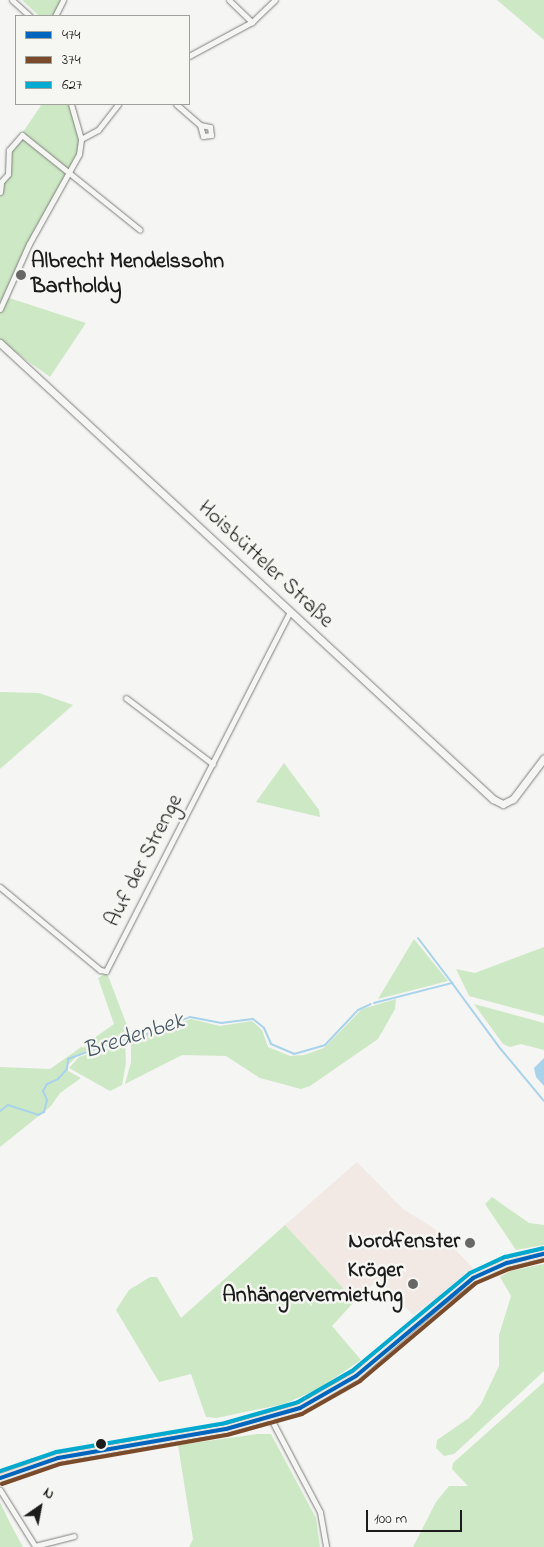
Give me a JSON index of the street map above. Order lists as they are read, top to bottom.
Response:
{
  "streets": {
    "street": ["Hoisbütteler Straße", "Auf der Strenge"]
  },
  "crossings": [
    ["Hoisbütteler Straße", "Auf der Strenge"]
  ],
  "water": ["Bredenbek"],
  "places": ["Albrecht Mendelssohn Bartholdy", "Nordfenster", "Kröger Anhängervermietung"],
  "lines": ["transit line 627", "transit line 474", "transit line 374"],
  "legend": ["474", "374", "627"],
  "scale_bar": "100 m",
  "north": "top right"
}
